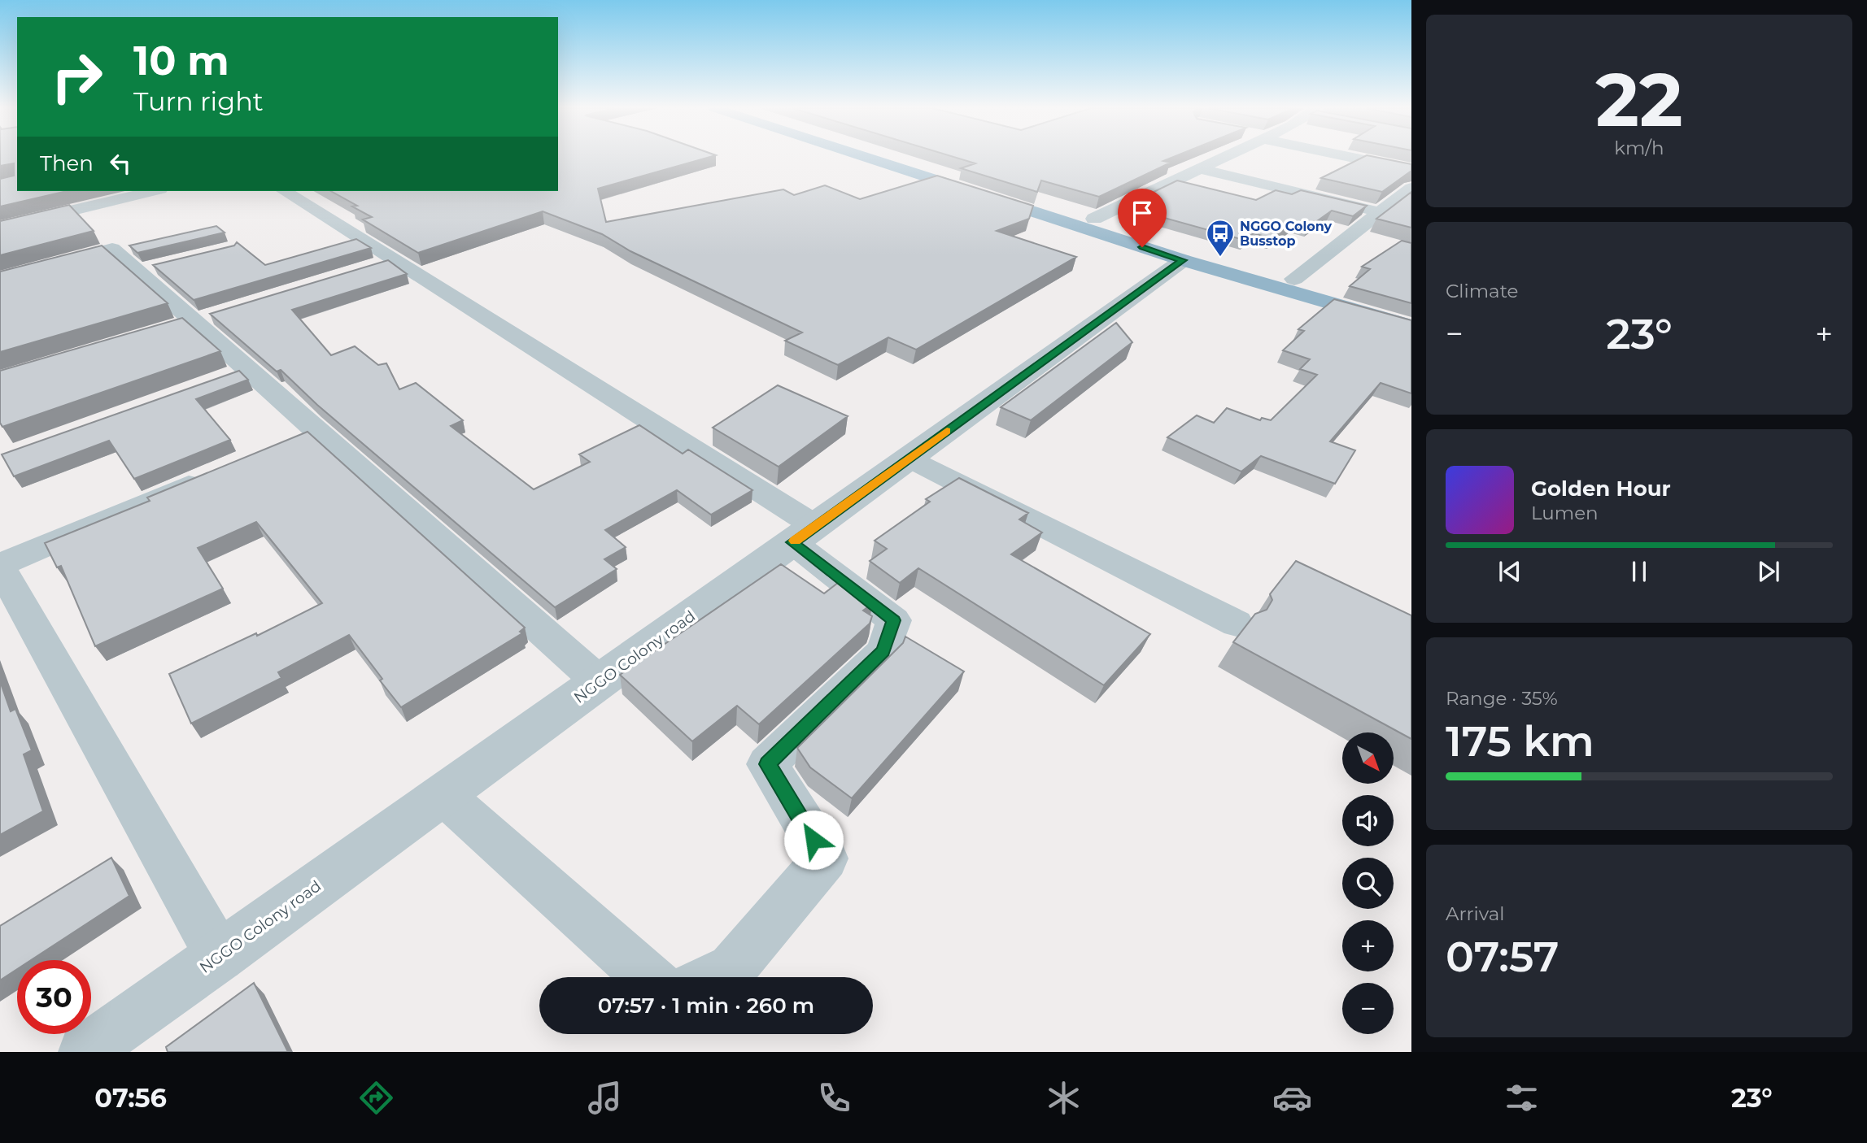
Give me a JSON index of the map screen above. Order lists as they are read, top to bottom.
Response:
{
  "streets": {
    "street": ["NGGO Colony road"]
  },
  "places": {
    "bus stop": ["NGGO Colony Busstop"]
  },
  "north": "bottom right",
  "page": {
    "tile": [
      ["22", "km/h"],
      "Climate",
      ["Range · 35%", "175 km"],
      ["Arrival", "07:57"]
    ],
    "turn": ["10 m", "Turn right"],
    "then": "Then",
    "heat": ["−", "23°", "+"],
    "song": ["Golden Hour", "Lumen"],
    "map_buttons": ["+", "−"],
    "limit": "30",
    "trip": "07:57 · 1 min · 260 m",
    "tabs": ["07:56", "23°"]
  }
}
